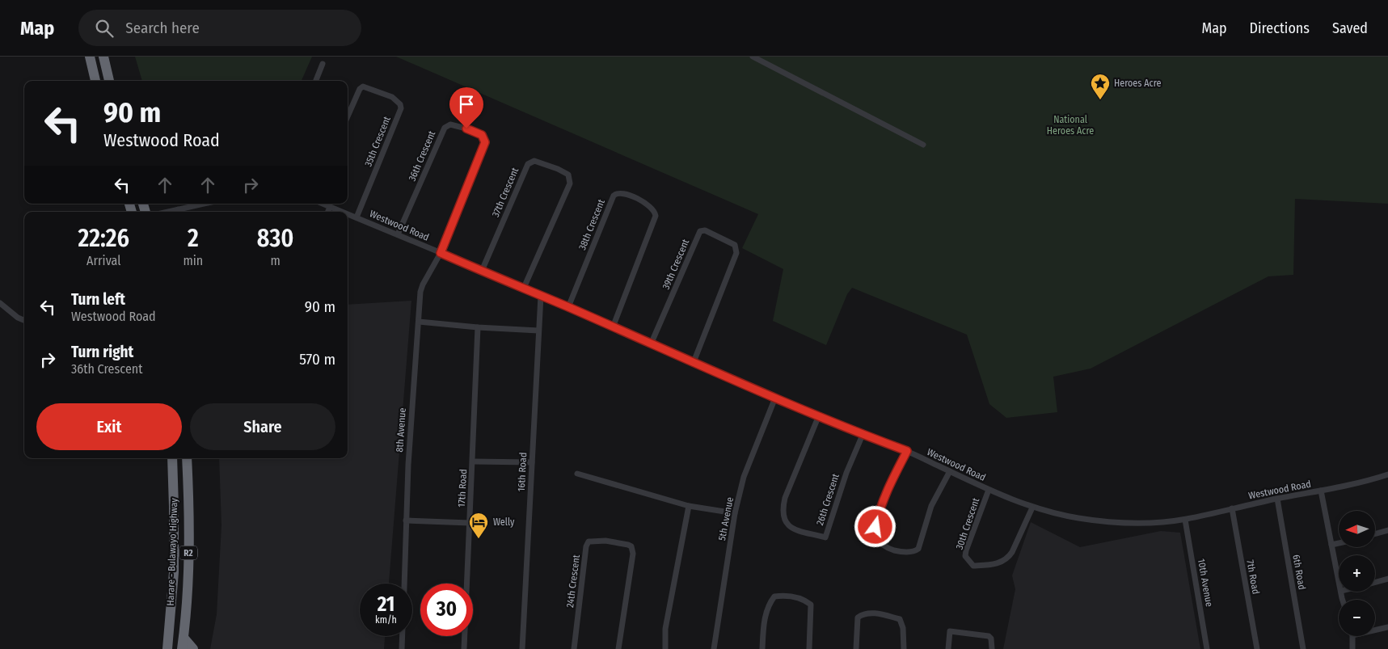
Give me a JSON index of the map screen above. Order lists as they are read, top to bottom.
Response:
{
  "streets": {
    "highway": ["Harare - Bulawayo Highway", "R2"],
    "street": [
      "35th Crescent",
      "36th Crescent",
      "37th Crescent",
      "38th Crescent",
      "Westwood Road",
      "39th Crescent",
      "8th Avenue",
      "16th Road",
      "17th Road",
      "26th Crescent",
      "5th Avenue",
      "30th Crescent",
      "6th Road",
      "7th Road",
      "24th Crescent",
      "10th Avenue"
    ]
  },
  "crossings": [
    ["35th Crescent", "Westwood Road"],
    ["36th Crescent", "Westwood Road"],
    ["36th Crescent", "8th Avenue"],
    ["37th Crescent", "Westwood Road"],
    ["38th Crescent", "Westwood Road"],
    ["Westwood Road", "39th Crescent"],
    ["Westwood Road", "8th Avenue"],
    ["Westwood Road", "16th Road"],
    ["Westwood Road", "26th Crescent"],
    ["Westwood Road", "5th Avenue"],
    ["Westwood Road", "30th Crescent"],
    ["Westwood Road", "6th Road"],
    ["Westwood Road", "7th Road"],
    ["Westwood Road", "10th Avenue"]
  ],
  "parks": ["National Heroes Acre"],
  "places": {
    "place": ["Heroes Acre"],
    "hotel": ["Welly"]
  },
  "north": "left",
  "page": {
    "header": "Map",
    "search": "Search here",
    "nav": ["Map", "Directions", "Saved"],
    "turn": ["90 m", "Westwood Road"],
    "eta": [
      "22:26",
      "Arrival",
      "2",
      "min",
      "830",
      "m"
    ],
    "list": [
      {
        "name": "Turn left",
        "note": "Westwood Road",
        "value": "90 m"
      },
      {
        "name": "Turn right",
        "note": "36th Crescent",
        "value": "570 m"
      }
    ],
    "buttons": ["Exit", "Share"],
    "map_buttons": ["+", "−"],
    "speed": "21 km/h",
    "limit": "30"
  }
}
